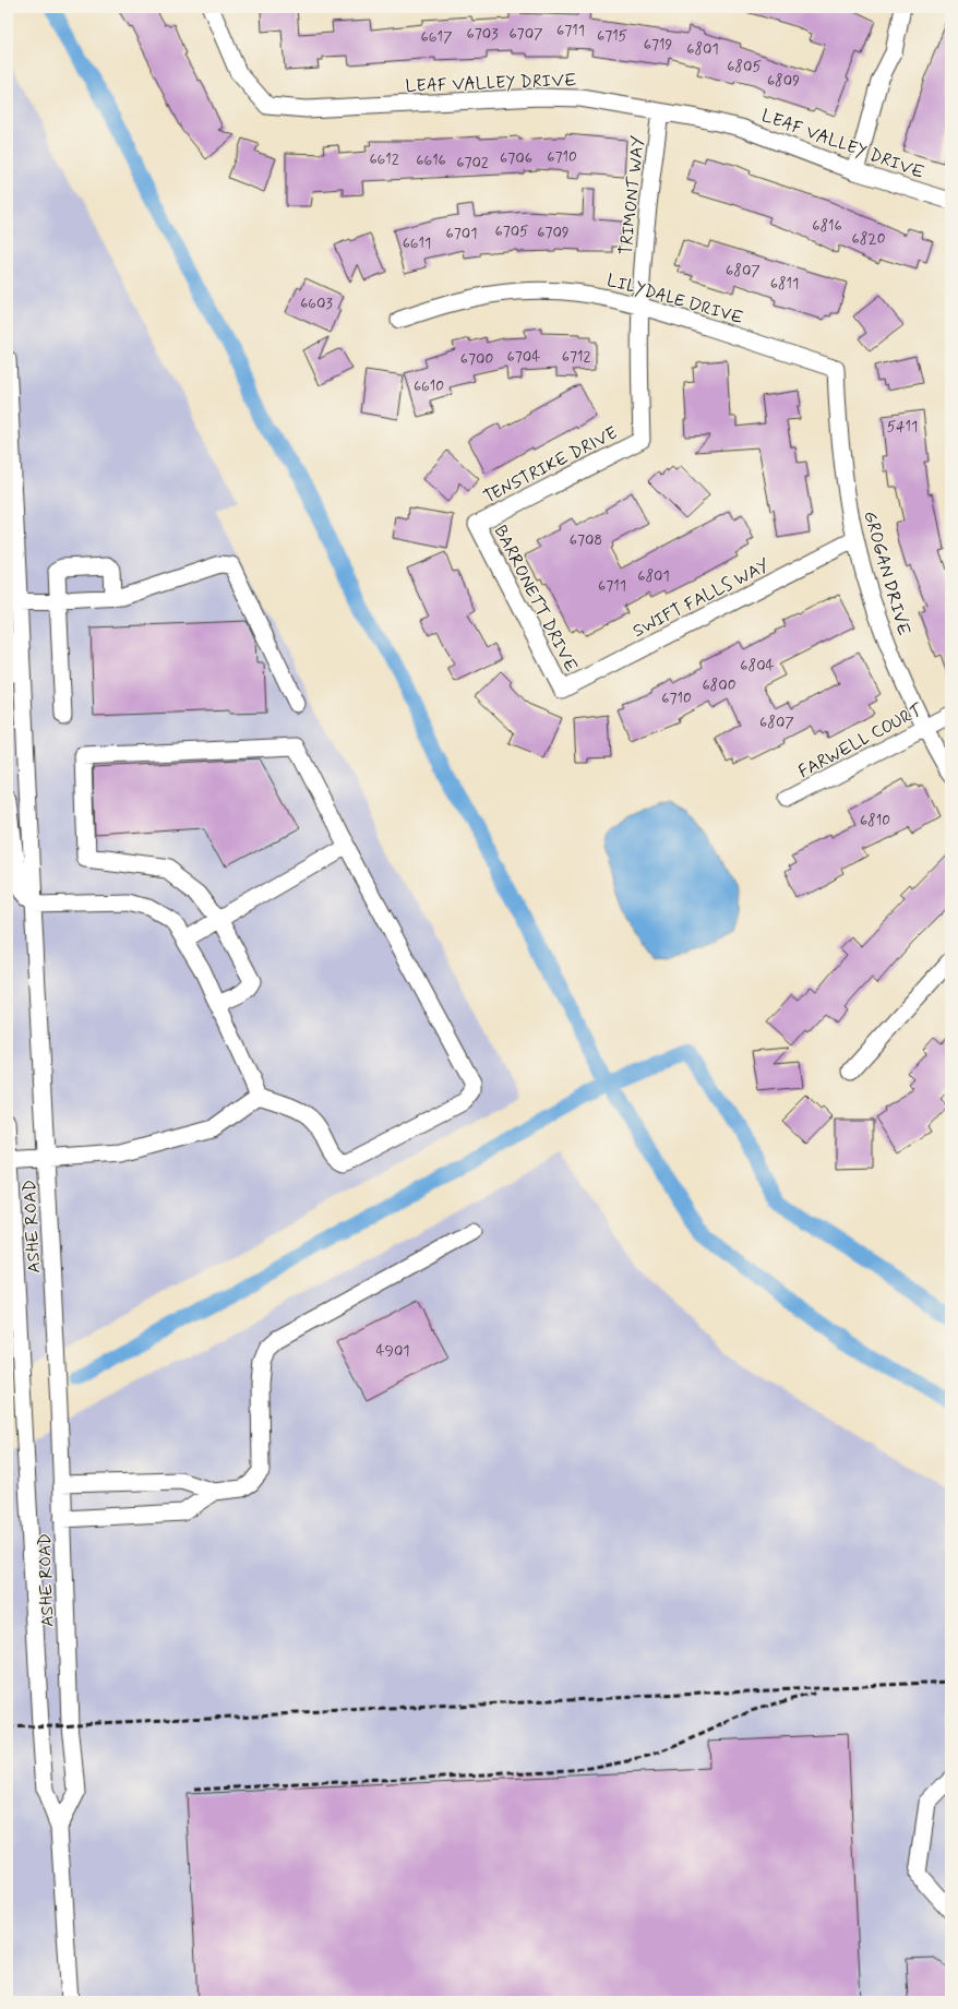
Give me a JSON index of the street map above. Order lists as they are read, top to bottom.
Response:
{
  "streets": {
    "street": [
      "LEAF VALLEY DRIVE",
      "TRIMONT WAY",
      "LILYDALE DRIVE",
      "TENSTRIKE DRIVE",
      "GROGAN DRIVE",
      "SWIFT FALLS WAY",
      "BARRONETT DRIVE",
      "FARWELL COURT",
      "ASHE ROAD"
    ]
  },
  "crossings": [
    ["LEAF VALLEY DRIVE", "TRIMONT WAY"],
    ["TRIMONT WAY", "LILYDALE DRIVE"],
    ["TRIMONT WAY", "TENSTRIKE DRIVE"],
    ["LILYDALE DRIVE", "GROGAN DRIVE"],
    ["TENSTRIKE DRIVE", "BARRONETT DRIVE"],
    ["GROGAN DRIVE", "SWIFT FALLS WAY"],
    ["GROGAN DRIVE", "FARWELL COURT"],
    ["SWIFT FALLS WAY", "BARRONETT DRIVE"]
  ],
  "house_numbers": [
    "6711",
    "6703",
    "6707",
    "6715",
    "6617",
    "6719",
    "6801",
    "6805",
    "6809",
    "6710",
    "6706",
    "6612",
    "6616",
    "6702",
    "6816",
    "6705",
    "6709",
    "6701",
    "6820",
    "6611",
    "6807",
    "6811",
    "6603",
    "6704",
    "6712",
    "6700",
    "6610",
    "5411",
    "6708",
    "6801",
    "6711",
    "6804",
    "6800",
    "6710",
    "6807",
    "6810",
    "4901"
  ]
}
